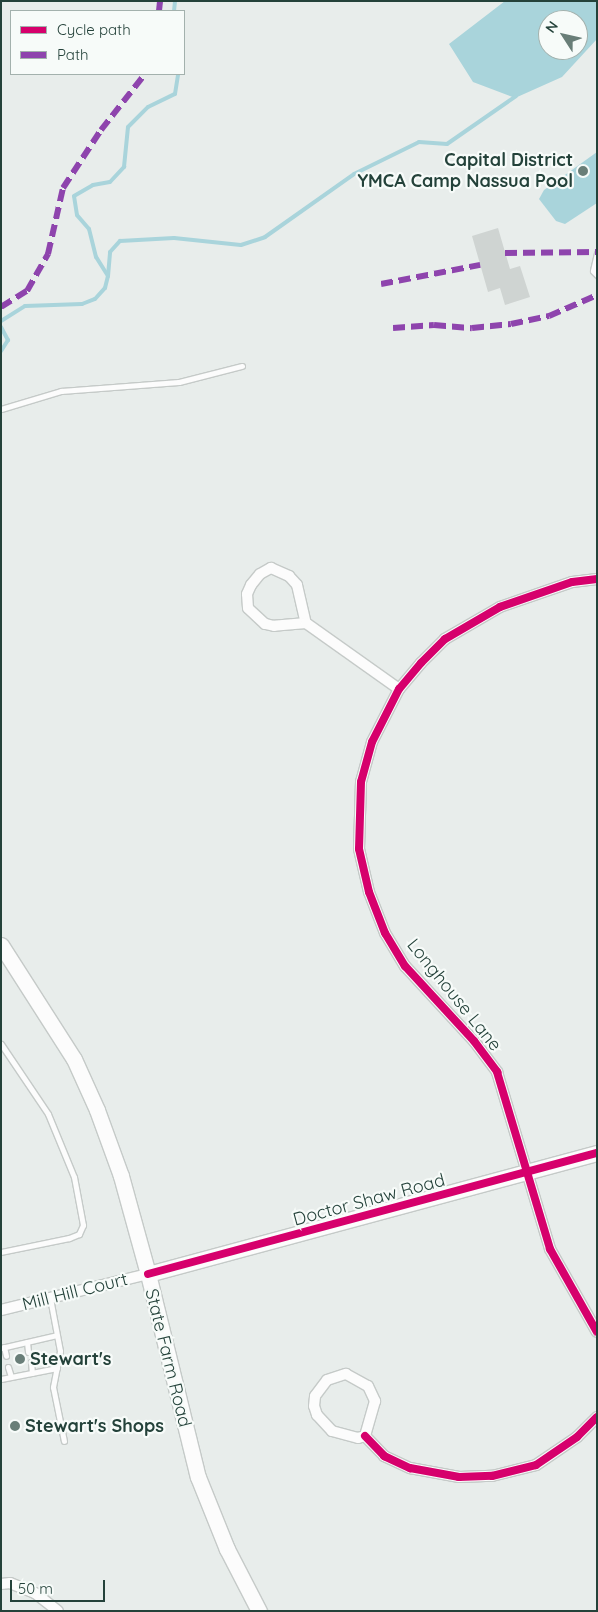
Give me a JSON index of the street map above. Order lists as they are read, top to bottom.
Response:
{
  "streets": {
    "main road": ["Doctor Shaw Road", "State Farm Road"],
    "street": ["Longhouse Lane", "Mill Hill Court"]
  },
  "crossings": [
    ["Longhouse Lane", "Doctor Shaw Road"],
    ["Doctor Shaw Road", "Mill Hill Court"],
    ["Doctor Shaw Road", "State Farm Road"],
    ["Mill Hill Court", "State Farm Road"]
  ],
  "places": ["Capital District YMCA Camp Nassua Pool", "Stewart's", "Stewart's Shops"],
  "legend": ["Cycle path", "Path"],
  "scale_bar": "50 m",
  "north": "top left"
}
